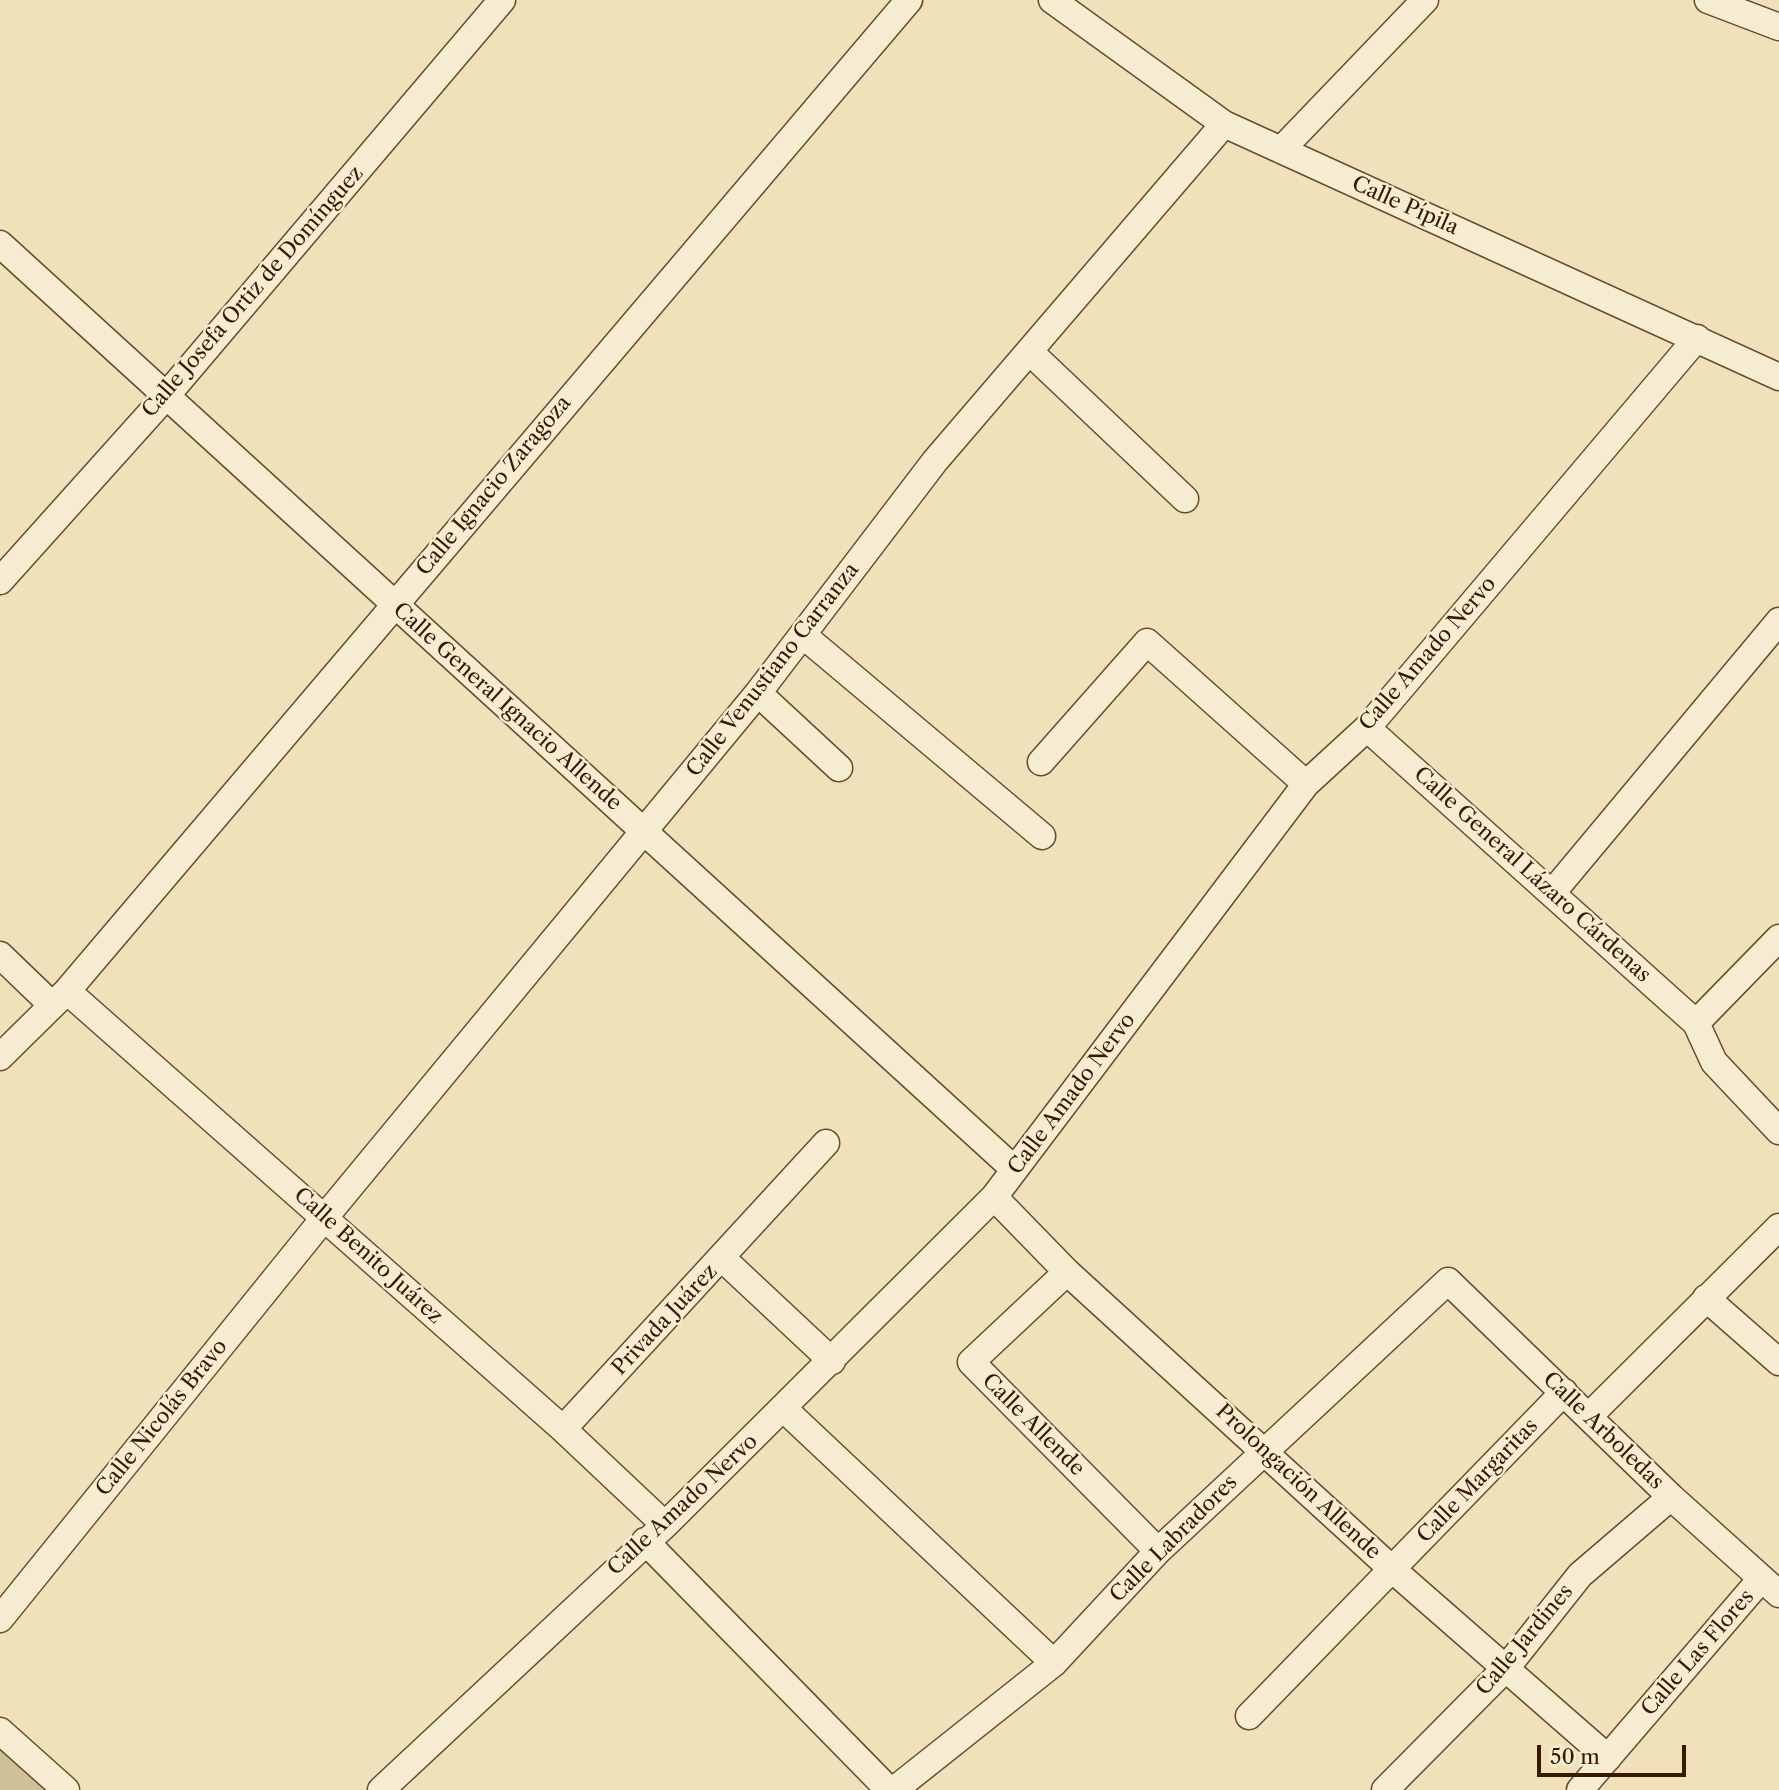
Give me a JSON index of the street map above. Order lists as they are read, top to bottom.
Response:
{
  "streets": {
    "street": [
      "Calle Pípila",
      "Calle Josefa Ortiz de Domínguez",
      "Calle Ignacio Zaragoza",
      "Calle Amado Nervo",
      "Calle Venustiano Carranza",
      "Calle General Ignacio Allende",
      "Calle General Lázaro Cárdenas",
      "Calle Benito Juárez",
      "Privada Juárez",
      "Calle Nicolás Bravo",
      "Calle Allende",
      "Calle Arboledas",
      "Calle Margaritas",
      "Prolongación Allende",
      "Calle Labradores",
      "Calle Jardines",
      "Calle Las Flores"
    ]
  },
  "crossings": [
    ["Calle Pípila", "Calle Amado Nervo"],
    ["Calle Pípila", "Calle Venustiano Carranza"],
    ["Calle Josefa Ortiz de Domínguez", "Calle General Ignacio Allende"],
    ["Calle Ignacio Zaragoza", "Calle General Ignacio Allende"],
    ["Calle Ignacio Zaragoza", "Calle Benito Juárez"],
    ["Calle Amado Nervo", "Calle General Ignacio Allende"],
    ["Calle Amado Nervo", "Calle General Lázaro Cárdenas"],
    ["Calle Amado Nervo", "Calle Benito Juárez"],
    ["Calle Amado Nervo", "Privada Juárez"],
    ["Calle Amado Nervo", "Prolongación Allende"],
    ["Calle Venustiano Carranza", "Calle General Ignacio Allende"],
    ["Calle Venustiano Carranza", "Calle Benito Juárez"],
    ["Calle Venustiano Carranza", "Calle Nicolás Bravo"],
    ["Calle Benito Juárez", "Privada Juárez"],
    ["Calle Benito Juárez", "Calle Nicolás Bravo"],
    ["Calle Benito Juárez", "Calle Labradores"],
    ["Calle Allende", "Prolongación Allende"],
    ["Calle Allende", "Calle Labradores"],
    ["Calle Arboledas", "Calle Margaritas"],
    ["Calle Arboledas", "Calle Labradores"],
    ["Calle Arboledas", "Calle Jardines"],
    ["Calle Arboledas", "Calle Las Flores"],
    ["Calle Margaritas", "Prolongación Allende"],
    ["Prolongación Allende", "Calle Labradores"],
    ["Prolongación Allende", "Calle Jardines"],
    ["Prolongación Allende", "Calle Las Flores"]
  ],
  "scale_bar": "50 m"
}
